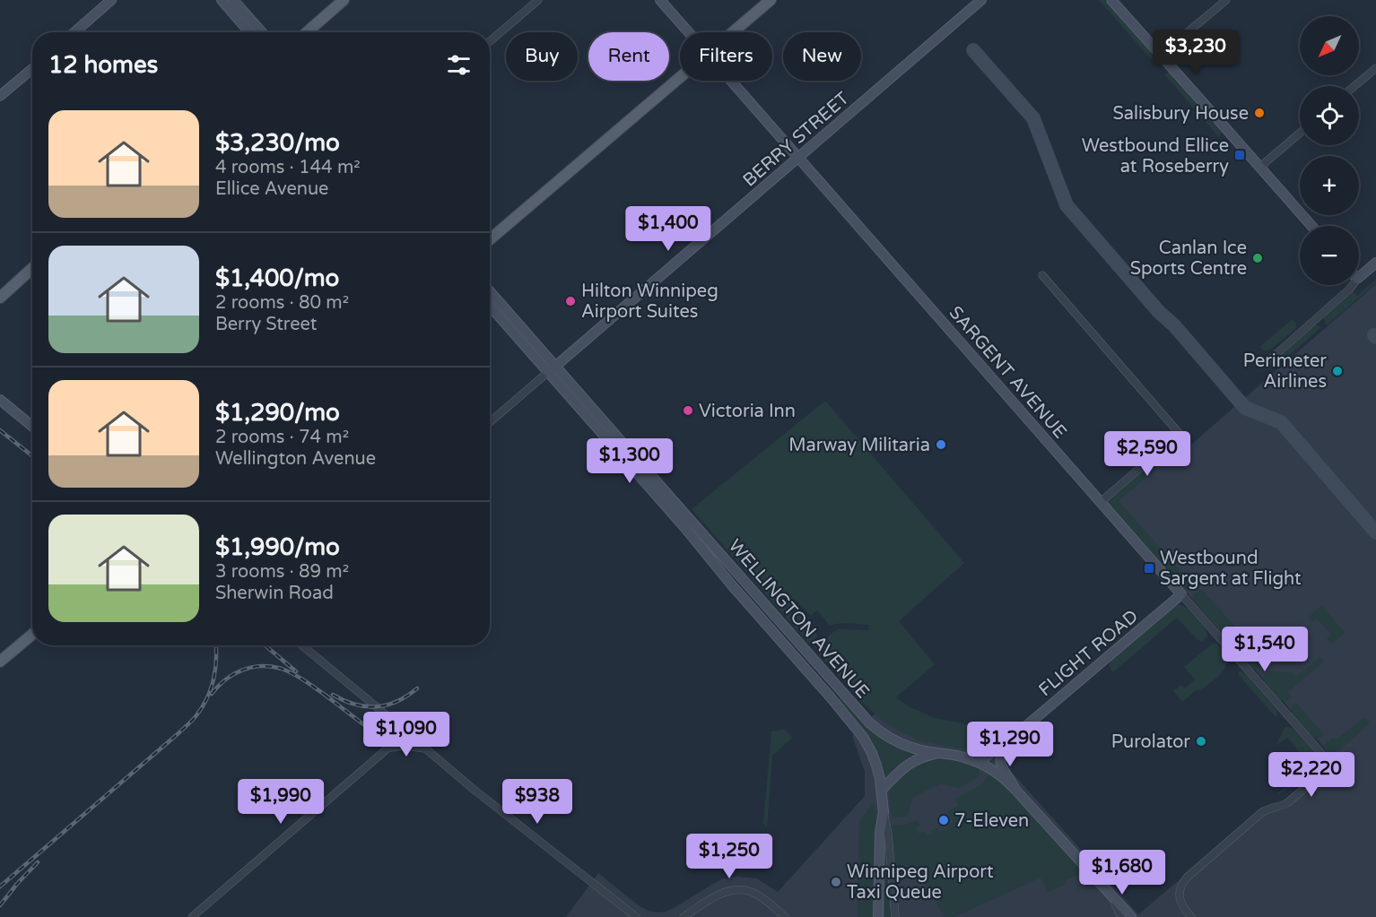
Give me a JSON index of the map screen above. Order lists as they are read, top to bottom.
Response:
{
  "streets": {
    "main road": [
      "BERRY STREET",
      "SARGENT AVENUE",
      "WELLINGTON AVENUE",
      "FLIGHT ROAD"
    ]
  },
  "crossings": [
    ["BERRY STREET", "SARGENT AVENUE"],
    ["BERRY STREET", "WELLINGTON AVENUE"],
    ["SARGENT AVENUE", "FLIGHT ROAD"]
  ],
  "places": {
    "other": [
      "Salisbury House",
      "Canlan Ice Sports Centre",
      "Hilton Winnipeg Airport Suites",
      "Perimeter Airlines",
      "Victoria Inn",
      "Marway Militaria",
      "Purolator",
      "7-Eleven",
      "Winnipeg Airport Taxi Queue"
    ],
    "transit": ["Westbound Ellice at Roseberry", "Westbound Sargent at Flight"]
  },
  "north": "bottom left",
  "page": {
    "map_buttons": ["+", "−"],
    "price": [
      "$3,230",
      "$1,400",
      "$2,590",
      "$1,300",
      "$1,540",
      "$1,090",
      "$1,290",
      "$2,220",
      "$1,990",
      "$938",
      "$1,250",
      "$1,680"
    ],
    "chip": [
      "Buy",
      "Rent",
      "Filters",
      "New"
    ],
    "heading": "12 homes",
    "list": [
      {
        "name": "$3,230/mo",
        "note": "4 rooms · 144 m² · Ellice Avenue"
      },
      {
        "name": "$1,400/mo",
        "note": "2 rooms · 80 m² · Berry Street"
      },
      {
        "name": "$1,290/mo",
        "note": "2 rooms · 74 m² · Wellington Avenue"
      },
      {
        "name": "$1,990/mo",
        "note": "3 rooms · 89 m² · Sherwin Road"
      }
    ]
  }
}
